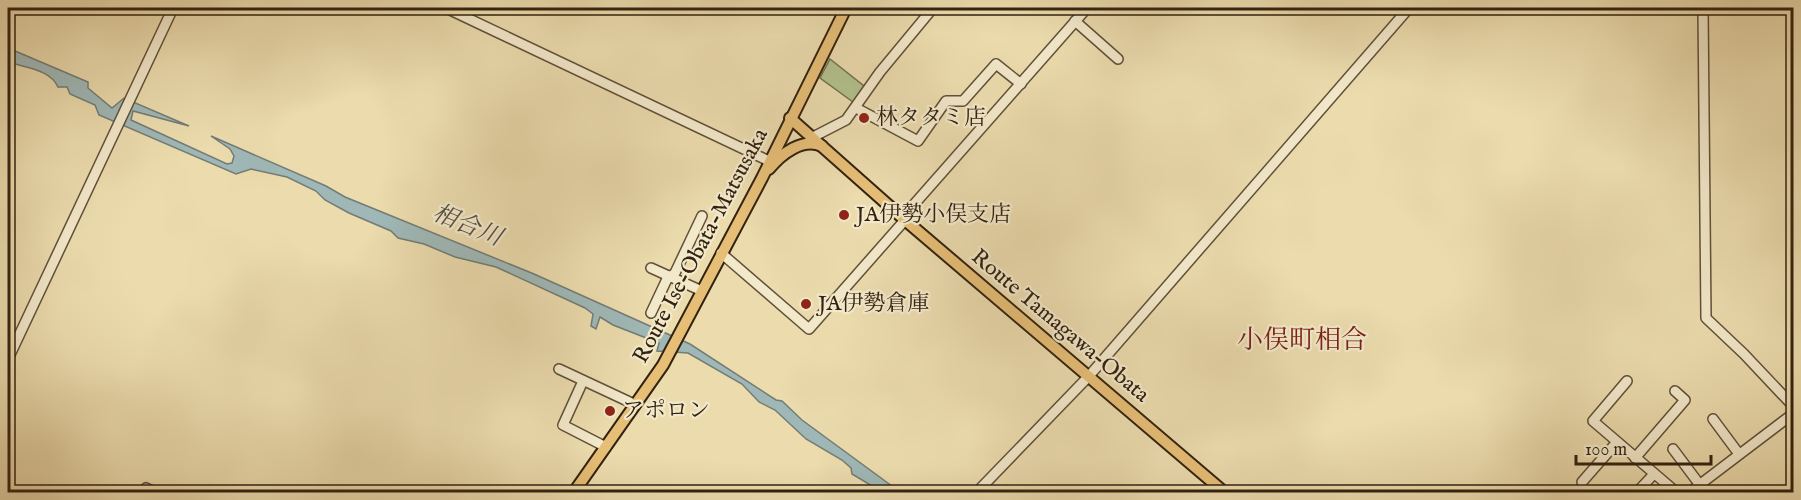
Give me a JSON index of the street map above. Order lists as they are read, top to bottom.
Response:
{
  "streets": {
    "main road": ["Route Ise-Obata-Matsusaka", "Route Tamagawa-Obata"]
  },
  "crossings": [
    ["Route Ise-Obata-Matsusaka", "Route Tamagawa-Obata"]
  ],
  "districts": ["小俣町相合"],
  "water": ["相合川"],
  "places": [
    "林タタミ店",
    "JA伊勢小俣支店",
    "JA伊勢倉庫",
    "アポロン"
  ],
  "scale_bar": "100 m"
}
